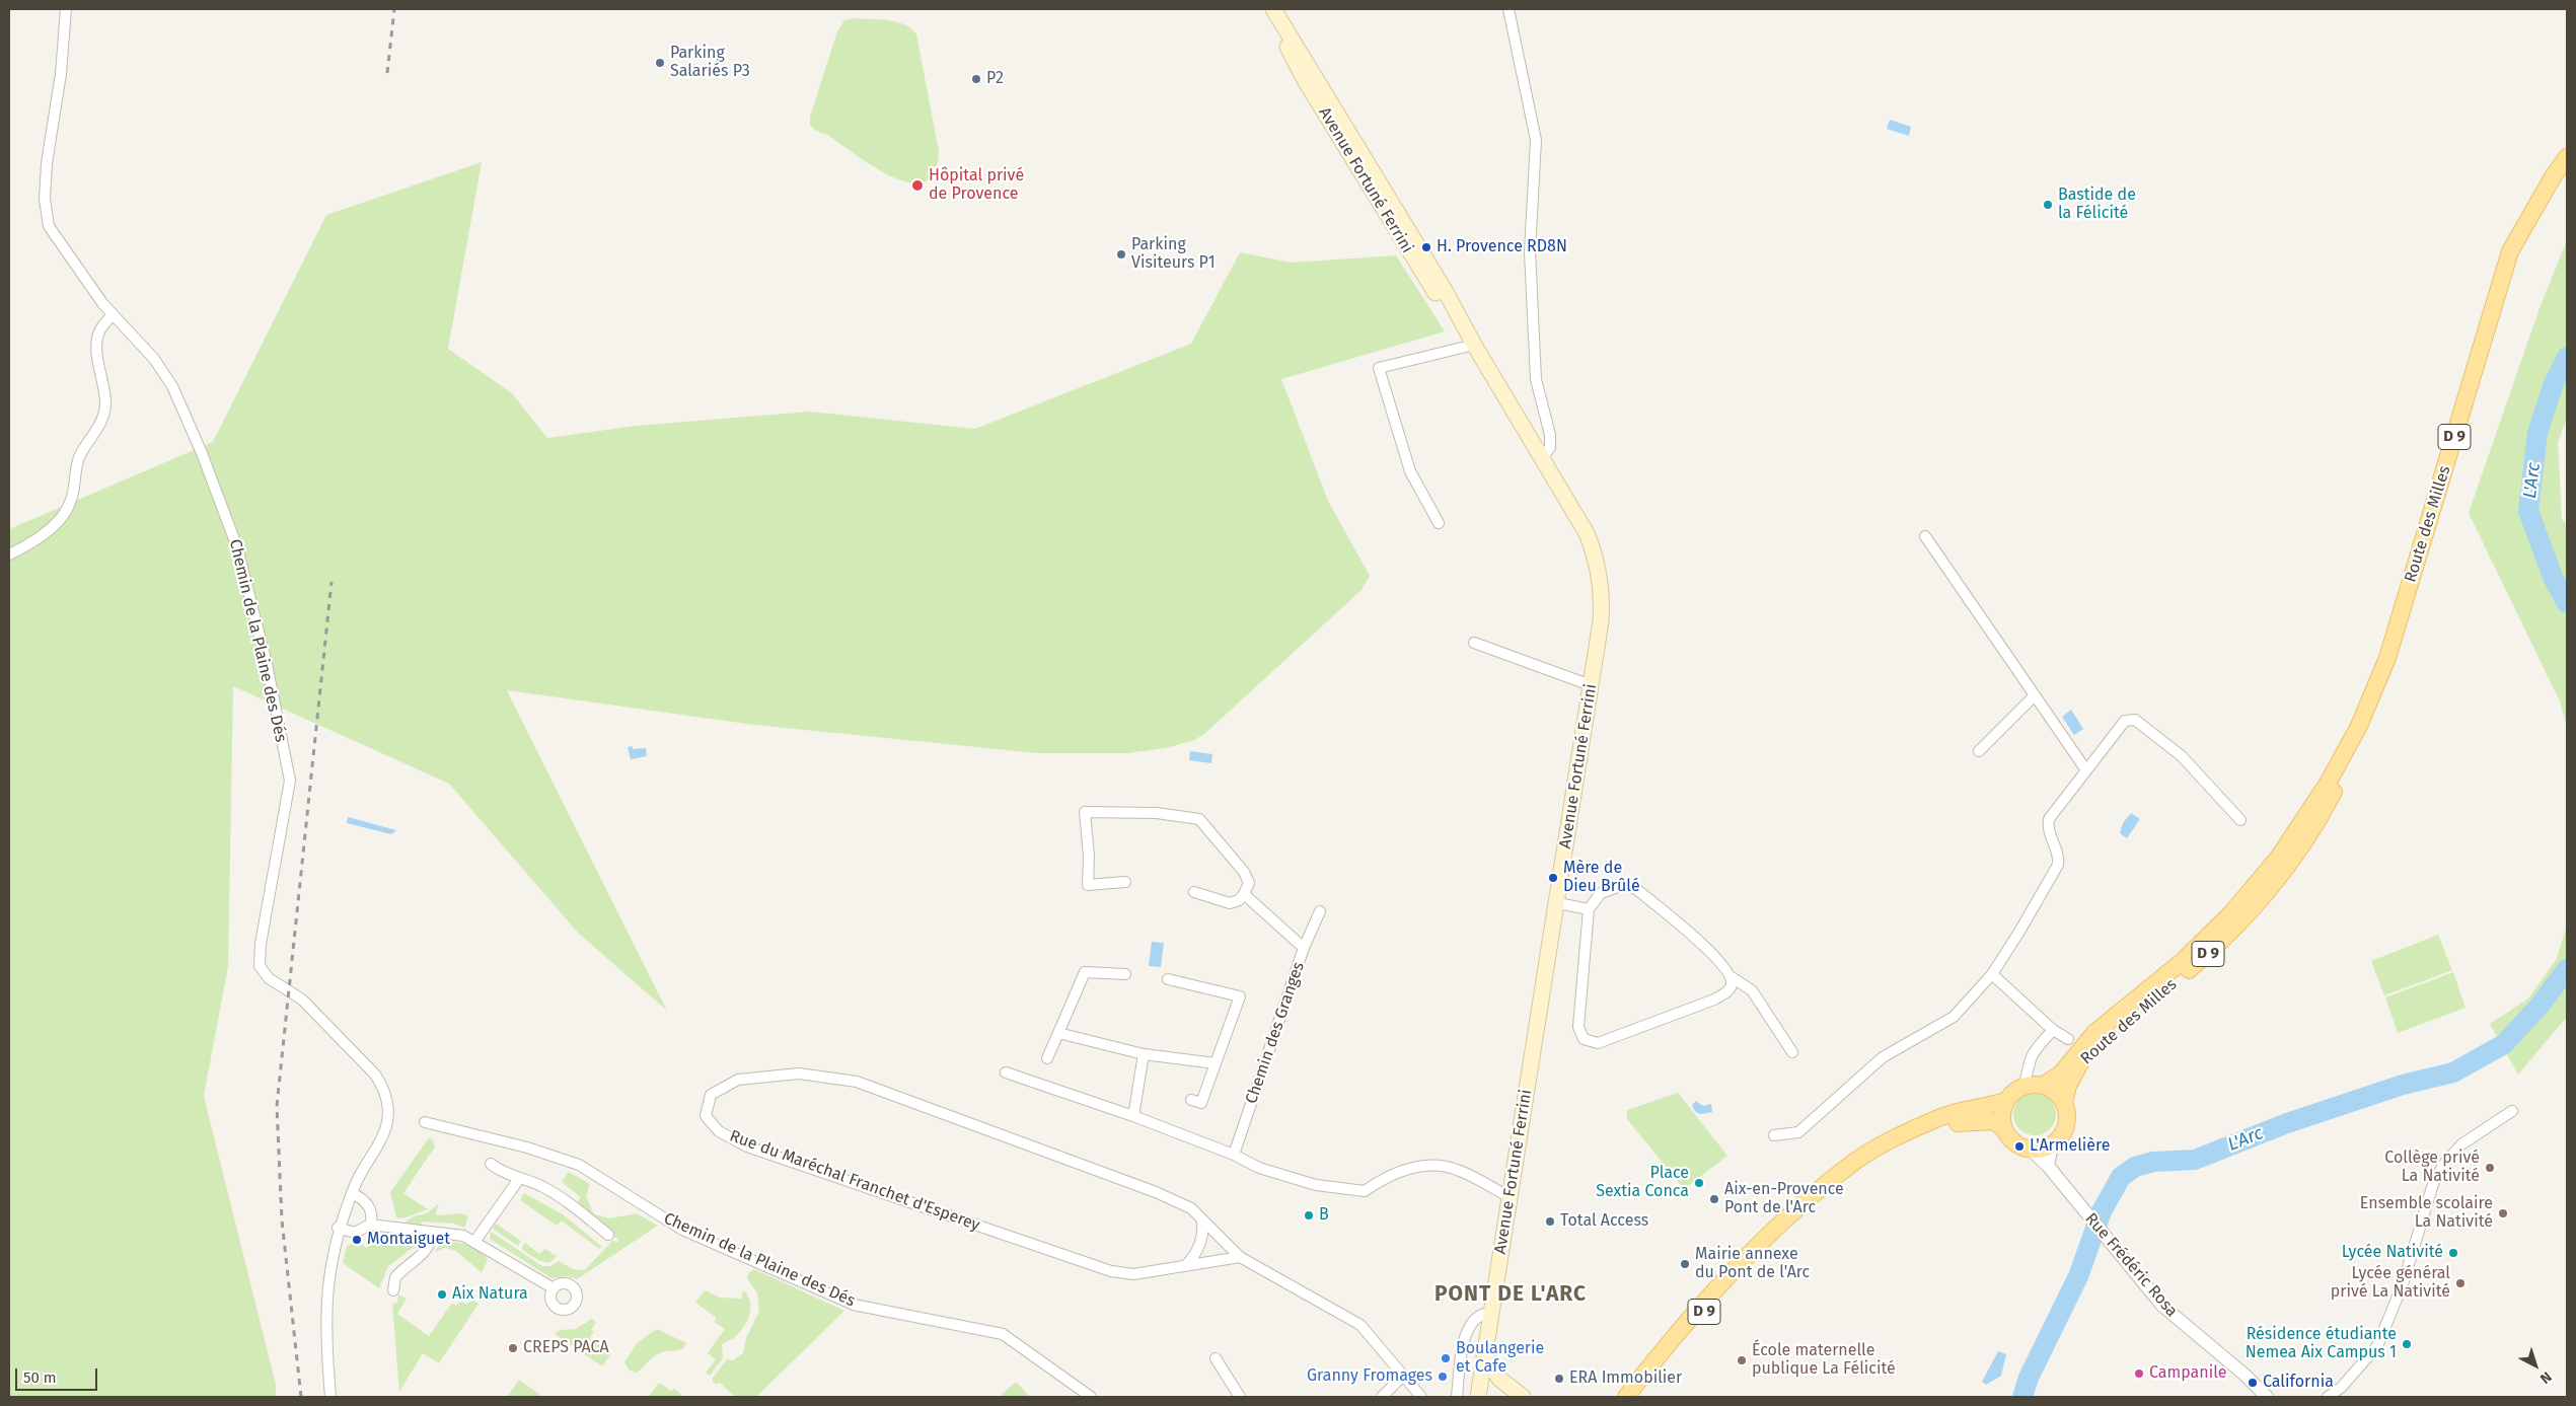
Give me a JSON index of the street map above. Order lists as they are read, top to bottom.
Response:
{
  "streets": {
    "main road": ["Avenue Fortuné Ferrini", "D 9", "Route des Milles"],
    "street": [
      "Chemin de la Plaine des Dés",
      "Chemin des Granges",
      "Rue du Maréchal Franchet d'Esperey",
      "Rue Frédéric Rosa"
    ]
  },
  "crossings": [
    ["D 9", "Route des Milles"],
    ["D 9", "Rue Frédéric Rosa"],
    ["Route des Milles", "Rue Frédéric Rosa"]
  ],
  "districts": ["PONT DE L'ARC"],
  "water": ["L'Arc"],
  "places": [
    "Parking Salariés P3",
    "P2",
    "Hôpital privé de Provence",
    "Bastide de la Félicité",
    "H. Provence RD8N",
    "Parking Visiteurs P1",
    "Mère de Dieu Brûlé",
    "L'Armelière",
    "Collège privé La Nativité",
    "Place Sextia Conca",
    "Aix-en-Provence Pont de l'Arc",
    "Ensemble scolaire La Nativité",
    "B",
    "Total Access",
    "Montaiguet",
    "Lycée Nativité",
    "Mairie annexe du Pont de l'Arc",
    "Lycée général privé La Nativité",
    "Aix Natura",
    "Résidence étudiante Nemea Aix Campus 1",
    "CREPS PACA",
    "Boulangerie et Cafe",
    "École maternelle publique La Félicité",
    "Campanile",
    "Granny Fromages",
    "ERA Immobilier",
    "California"
  ],
  "scale_bar": "50 m",
  "north": "bottom right"
}
